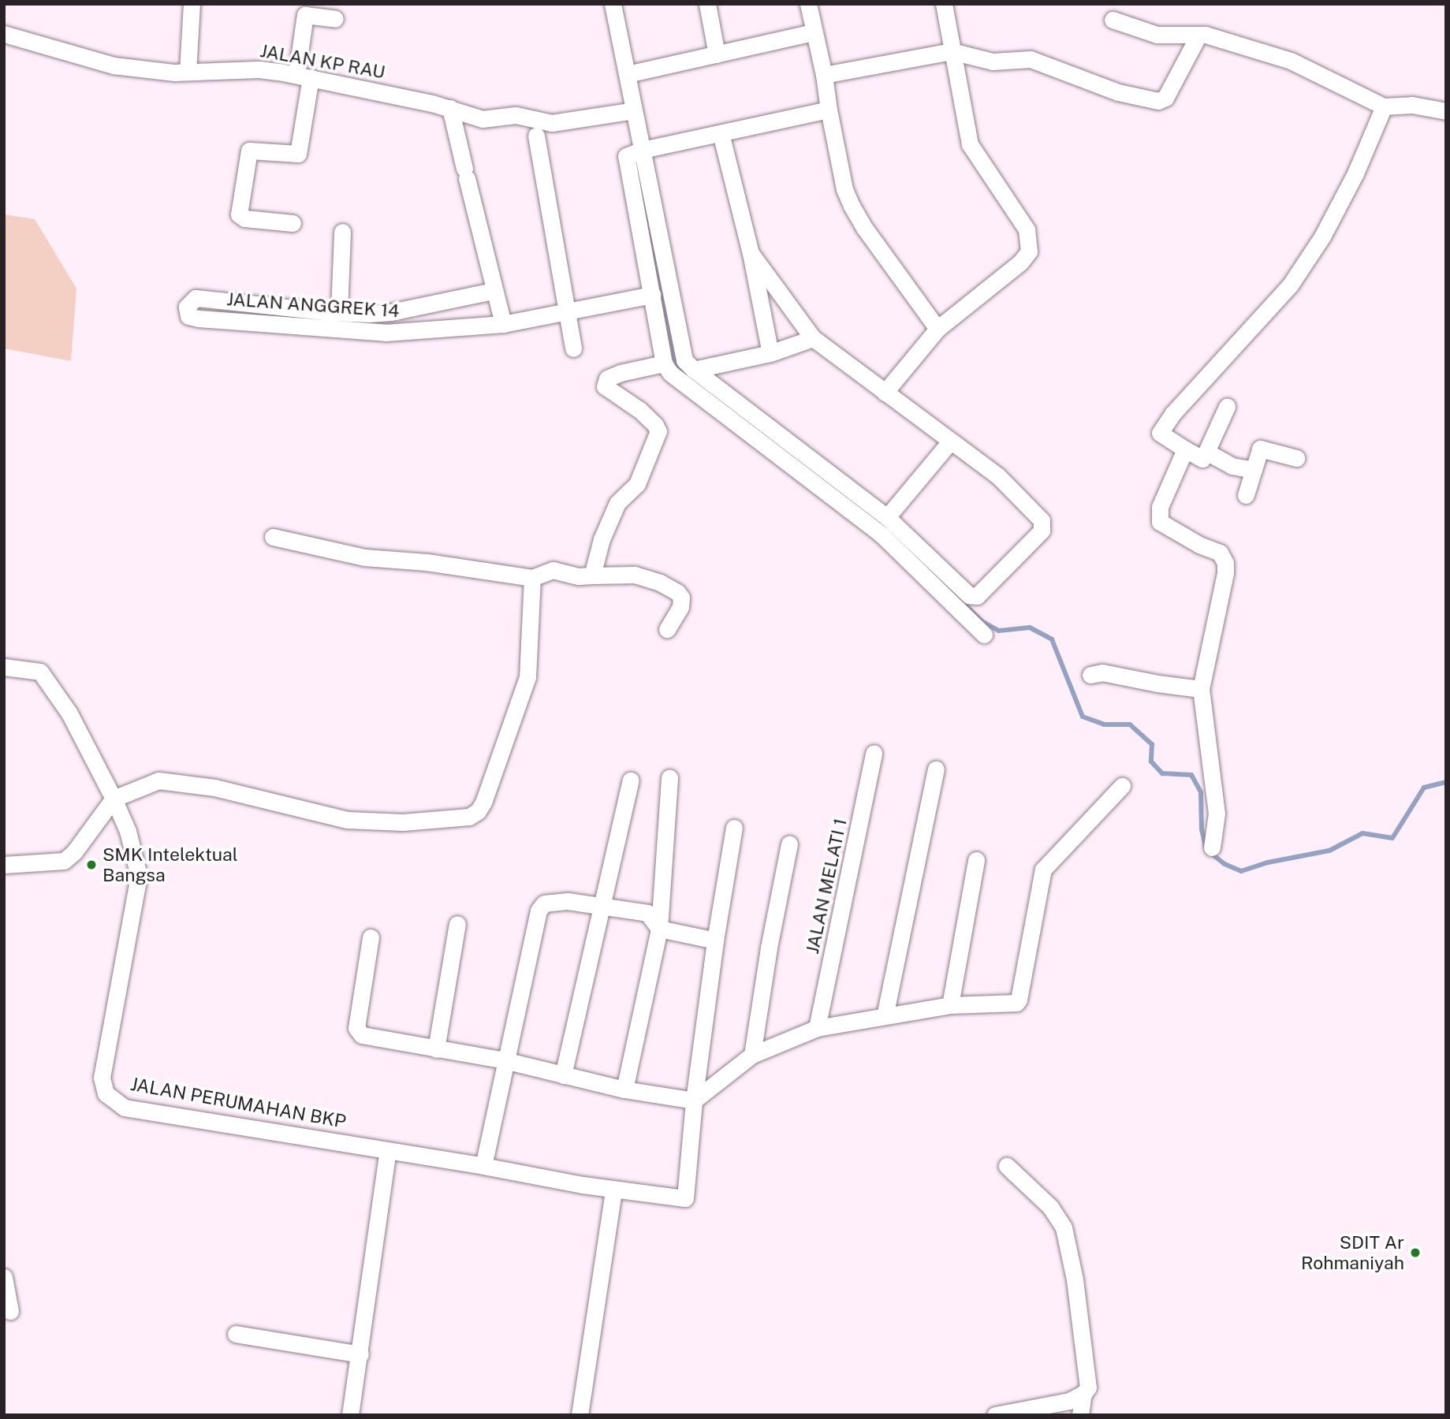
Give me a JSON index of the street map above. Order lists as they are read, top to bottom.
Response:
{
  "streets": {
    "street": [
      "JALAN KP RAU",
      "JALAN ANGGREK 14",
      "JALAN MELATI 1",
      "JALAN PERUMAHAN BKP"
    ]
  },
  "places": ["SMK Intelektual Bangsa", "SDIT Ar Rohmaniyah"]
}
